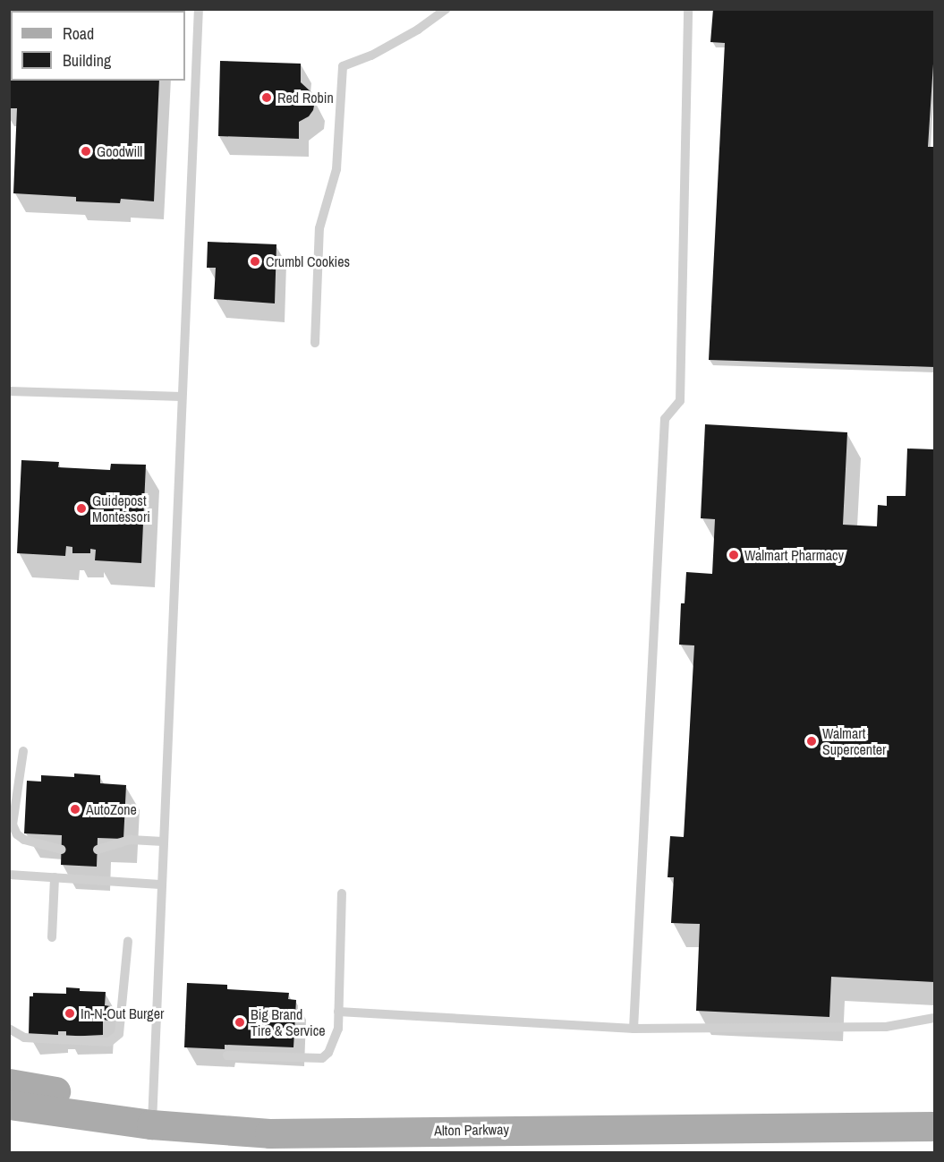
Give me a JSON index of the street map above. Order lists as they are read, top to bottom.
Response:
{
  "streets": {
    "main road": ["Alton Parkway"]
  },
  "places": [
    "Red Robin",
    "Goodwill",
    "Crumbl Cookies",
    "Guidepost Montessori",
    "Walmart Pharmacy",
    "Walmart Supercenter",
    "AutoZone",
    "In-N-Out Burger",
    "Big Brand Tire & Service"
  ],
  "legend": ["Road", "Building"]
}
